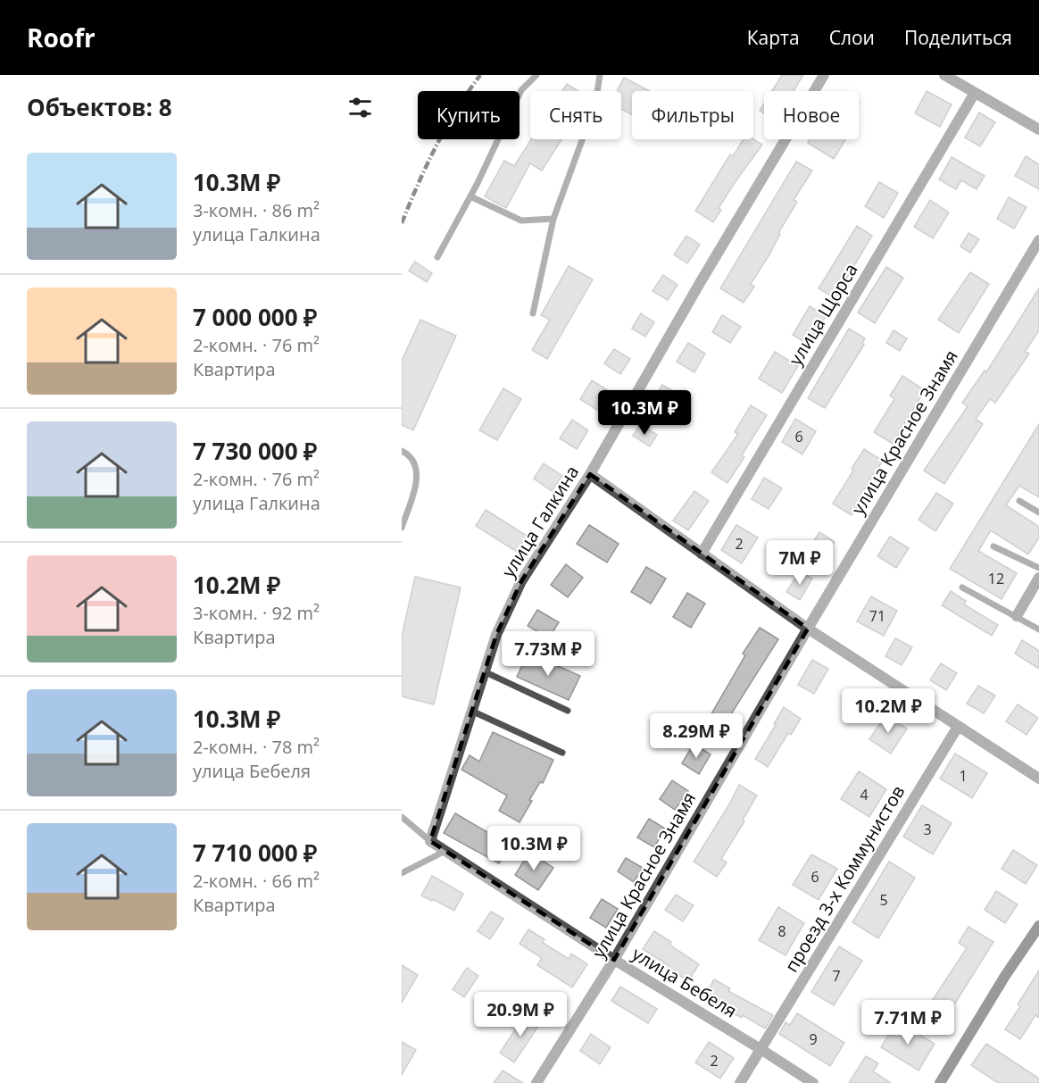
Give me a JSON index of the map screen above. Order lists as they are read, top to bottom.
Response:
{
  "streets": {
    "street": [
      "улица Щорса",
      "улица Красное Знамя",
      "улица Галкина",
      "проезд 3-х Коммунистов",
      "улица Бебеля"
    ]
  },
  "crossings": [
    ["улица Красное Знамя", "улица Бебеля"],
    ["улица Галкина", "улица Бебеля"],
    ["проезд 3-х Коммунистов", "улица Бебеля"]
  ],
  "house_numbers": [
    "6",
    "2",
    "12",
    "71",
    "1",
    "4",
    "3",
    "6",
    "5",
    "8",
    "7",
    "9",
    "2"
  ],
  "page": {
    "header": "Roofr",
    "nav": ["Карта", "Слои", "Поделиться"],
    "heading": "Объектов: 8",
    "chip": [
      "Купить",
      "Снять",
      "Фильтры",
      "Новое"
    ],
    "list": [
      {
        "name": "10.3M ₽",
        "note": "3-комн. · 86 m² · улица Галкина"
      },
      {
        "name": "7 000 000 ₽",
        "note": "2-комн. · 76 m² · Квартира"
      },
      {
        "name": "7 730 000 ₽",
        "note": "2-комн. · 76 m² · улица Галкина"
      },
      {
        "name": "10.2M ₽",
        "note": "3-комн. · 92 m² · Квартира"
      },
      {
        "name": "10.3M ₽",
        "note": "2-комн. · 78 m² · улица Бебеля"
      },
      {
        "name": "7 710 000 ₽",
        "note": "2-комн. · 66 m² · Квартира"
      }
    ],
    "price": [
      "10.3M ₽",
      "7M ₽",
      "7.73M ₽",
      "10.2M ₽",
      "8.29M ₽",
      "10.3M ₽",
      "20.9M ₽",
      "7.71M ₽"
    ]
  }
}
